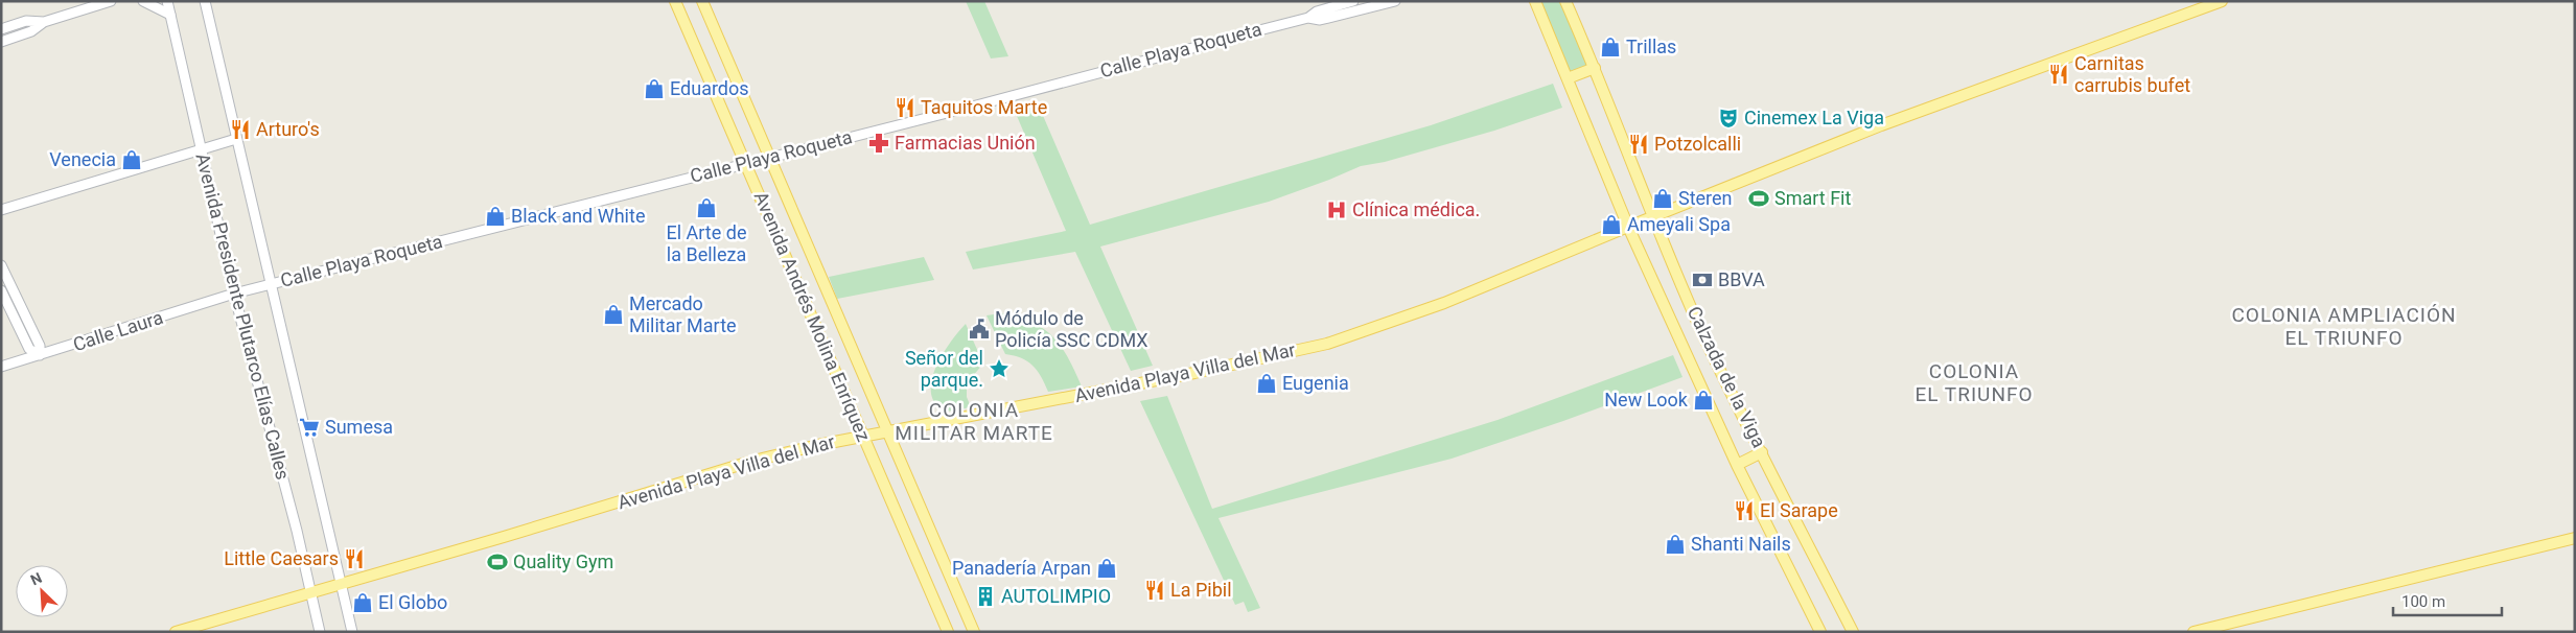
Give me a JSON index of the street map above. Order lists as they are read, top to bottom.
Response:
{
  "streets": {
    "main road": ["Avenida Andrés Molina Enríquez", "Avenida Playa Villa del Mar", "Calzada de la Viga"],
    "street": ["Calle Playa Roqueta", "Avenida Presidente Plutarco Elías Calles", "Calle Laura"]
  },
  "crossings": [
    ["Calle Playa Roqueta", "Avenida Presidente Plutarco Elías Calles"],
    ["Calle Playa Roqueta", "Avenida Andrés Molina Enríquez"],
    ["Calle Playa Roqueta", "Calle Laura"],
    ["Avenida Presidente Plutarco Elías Calles", "Calle Laura"],
    ["Avenida Presidente Plutarco Elías Calles", "Avenida Playa Villa del Mar"],
    ["Avenida Andrés Molina Enríquez", "Avenida Playa Villa del Mar"],
    ["Avenida Playa Villa del Mar", "Calzada de la Viga"]
  ],
  "districts": ["COLONIA AMPLIACIÓN EL TRIUNFO", "COLONIA EL TRIUNFO", "COLONIA MILITAR MARTE"],
  "places": {
    "shop": [
      "Trillas",
      "Eduardos",
      "Venecia",
      "Steren",
      "El Arte de la Belleza",
      "Black and White",
      "Ameyali Spa",
      "Mercado Militar Marte",
      "Eugenia",
      "New Look",
      "Shanti Nails",
      "Panadería Arpan",
      "El Globo"
    ],
    "restaurant": [
      "Carnitas carrubis bufet",
      "Taquitos Marte",
      "Arturo's",
      "Potzolcalli",
      "El Sarape",
      "Little Caesars",
      "La Pibil"
    ],
    "theatre": ["Cinemex La Viga"],
    "pharmacy": ["Farmacias Unión"],
    "sports": ["Smart Fit", "Quality Gym"],
    "hospital": ["Clínica médica."],
    "bank": ["BBVA"],
    "public building": ["Módulo de Policía SSC CDMX"],
    "place": ["Señor del parque."],
    "supermarket": ["Sumesa"],
    "building": ["AUTOLIMPIO"]
  },
  "scale_bar": "100 m",
  "north": "top left"
}
